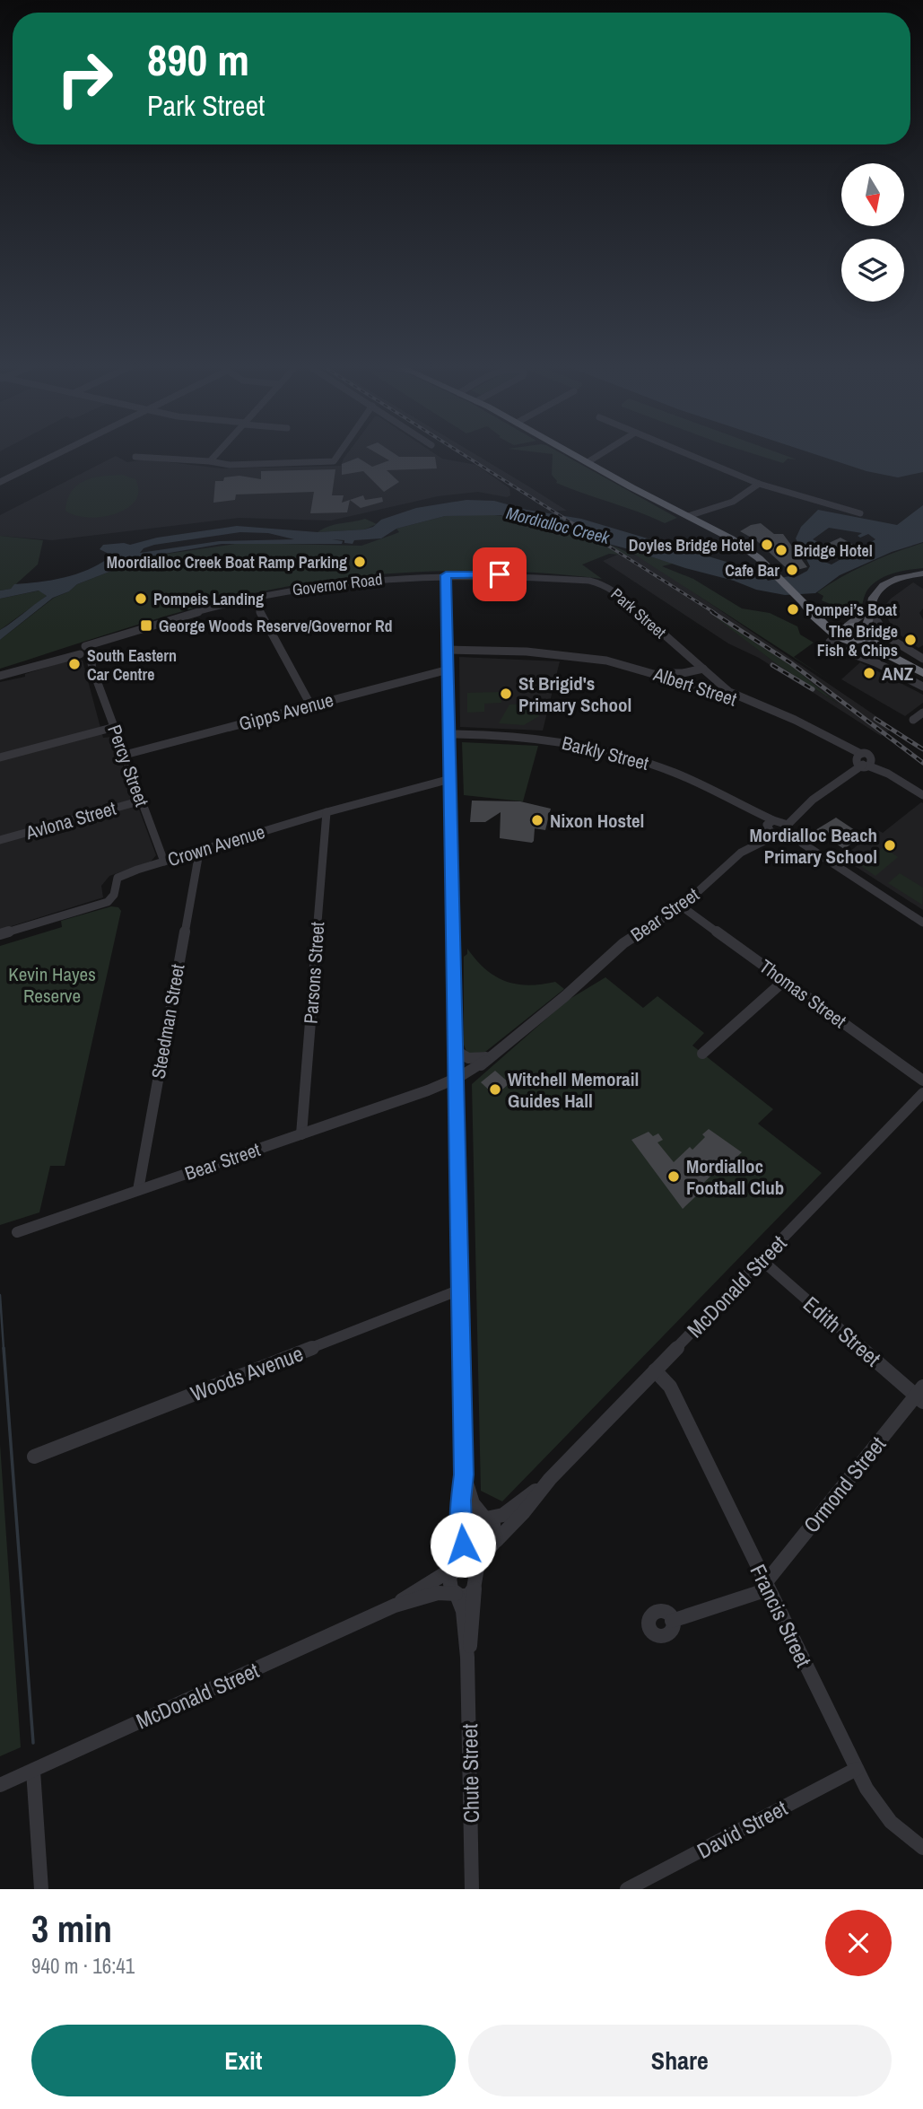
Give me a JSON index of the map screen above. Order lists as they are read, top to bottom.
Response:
{
  "streets": {
    "street": [
      "Governor Road",
      "Park Street",
      "Albert Street",
      "Gipps Avenue",
      "Barkly Street",
      "Percy Street",
      "Avlona Street",
      "Crown Avenue",
      "Bear Street",
      "Parsons Street",
      "Thomas Street",
      "Steedman Street",
      "McDonald Street",
      "Edith Street",
      "Woods Avenue",
      "Ormond Street",
      "Francis Street",
      "Chute Street",
      "David Street"
    ]
  },
  "crossings": [
    ["Governor Road", "Park Street"],
    ["Governor Road", "Percy Street"],
    ["Park Street", "Albert Street"],
    ["Gipps Avenue", "Percy Street"],
    ["Barkly Street", "Bear Street"],
    ["Percy Street", "Avlona Street"],
    ["Percy Street", "Crown Avenue"],
    ["Crown Avenue", "Parsons Street"],
    ["Crown Avenue", "Steedman Street"],
    ["Bear Street", "Parsons Street"],
    ["Bear Street", "Thomas Street"],
    ["Bear Street", "Steedman Street"],
    ["McDonald Street", "Edith Street"],
    ["McDonald Street", "Francis Street"],
    ["McDonald Street", "Chute Street"],
    ["Edith Street", "Ormond Street"],
    ["Ormond Street", "Francis Street"],
    ["Francis Street", "David Street"]
  ],
  "water": ["Mordialloc Creek"],
  "parks": ["Kevin Hayes Reserve"],
  "places": {
    "other": [
      "Doyles Bridge Hotel",
      "Bridge Hotel",
      "Moordialloc Creek Boat Ramp Parking",
      "Cafe Bar",
      "Pompeis Landing",
      "Pompei’s Boat",
      "The Bridge Fish & Chips",
      "South Eastern Car Centre",
      "ANZ",
      "St Brigid's Primary School",
      "Nixon Hostel",
      "Mordialloc Beach Primary School",
      "Witchell Memorail Guides Hall",
      "Mordialloc Football Club"
    ],
    "transit": ["George Woods Reserve/Governor Rd"]
  },
  "north": "bottom",
  "page": {
    "turn": ["890 m", "Park Street"],
    "heading": ["3 min", "940 m · 16:41"],
    "buttons": ["Exit", "Share"]
  }
}
